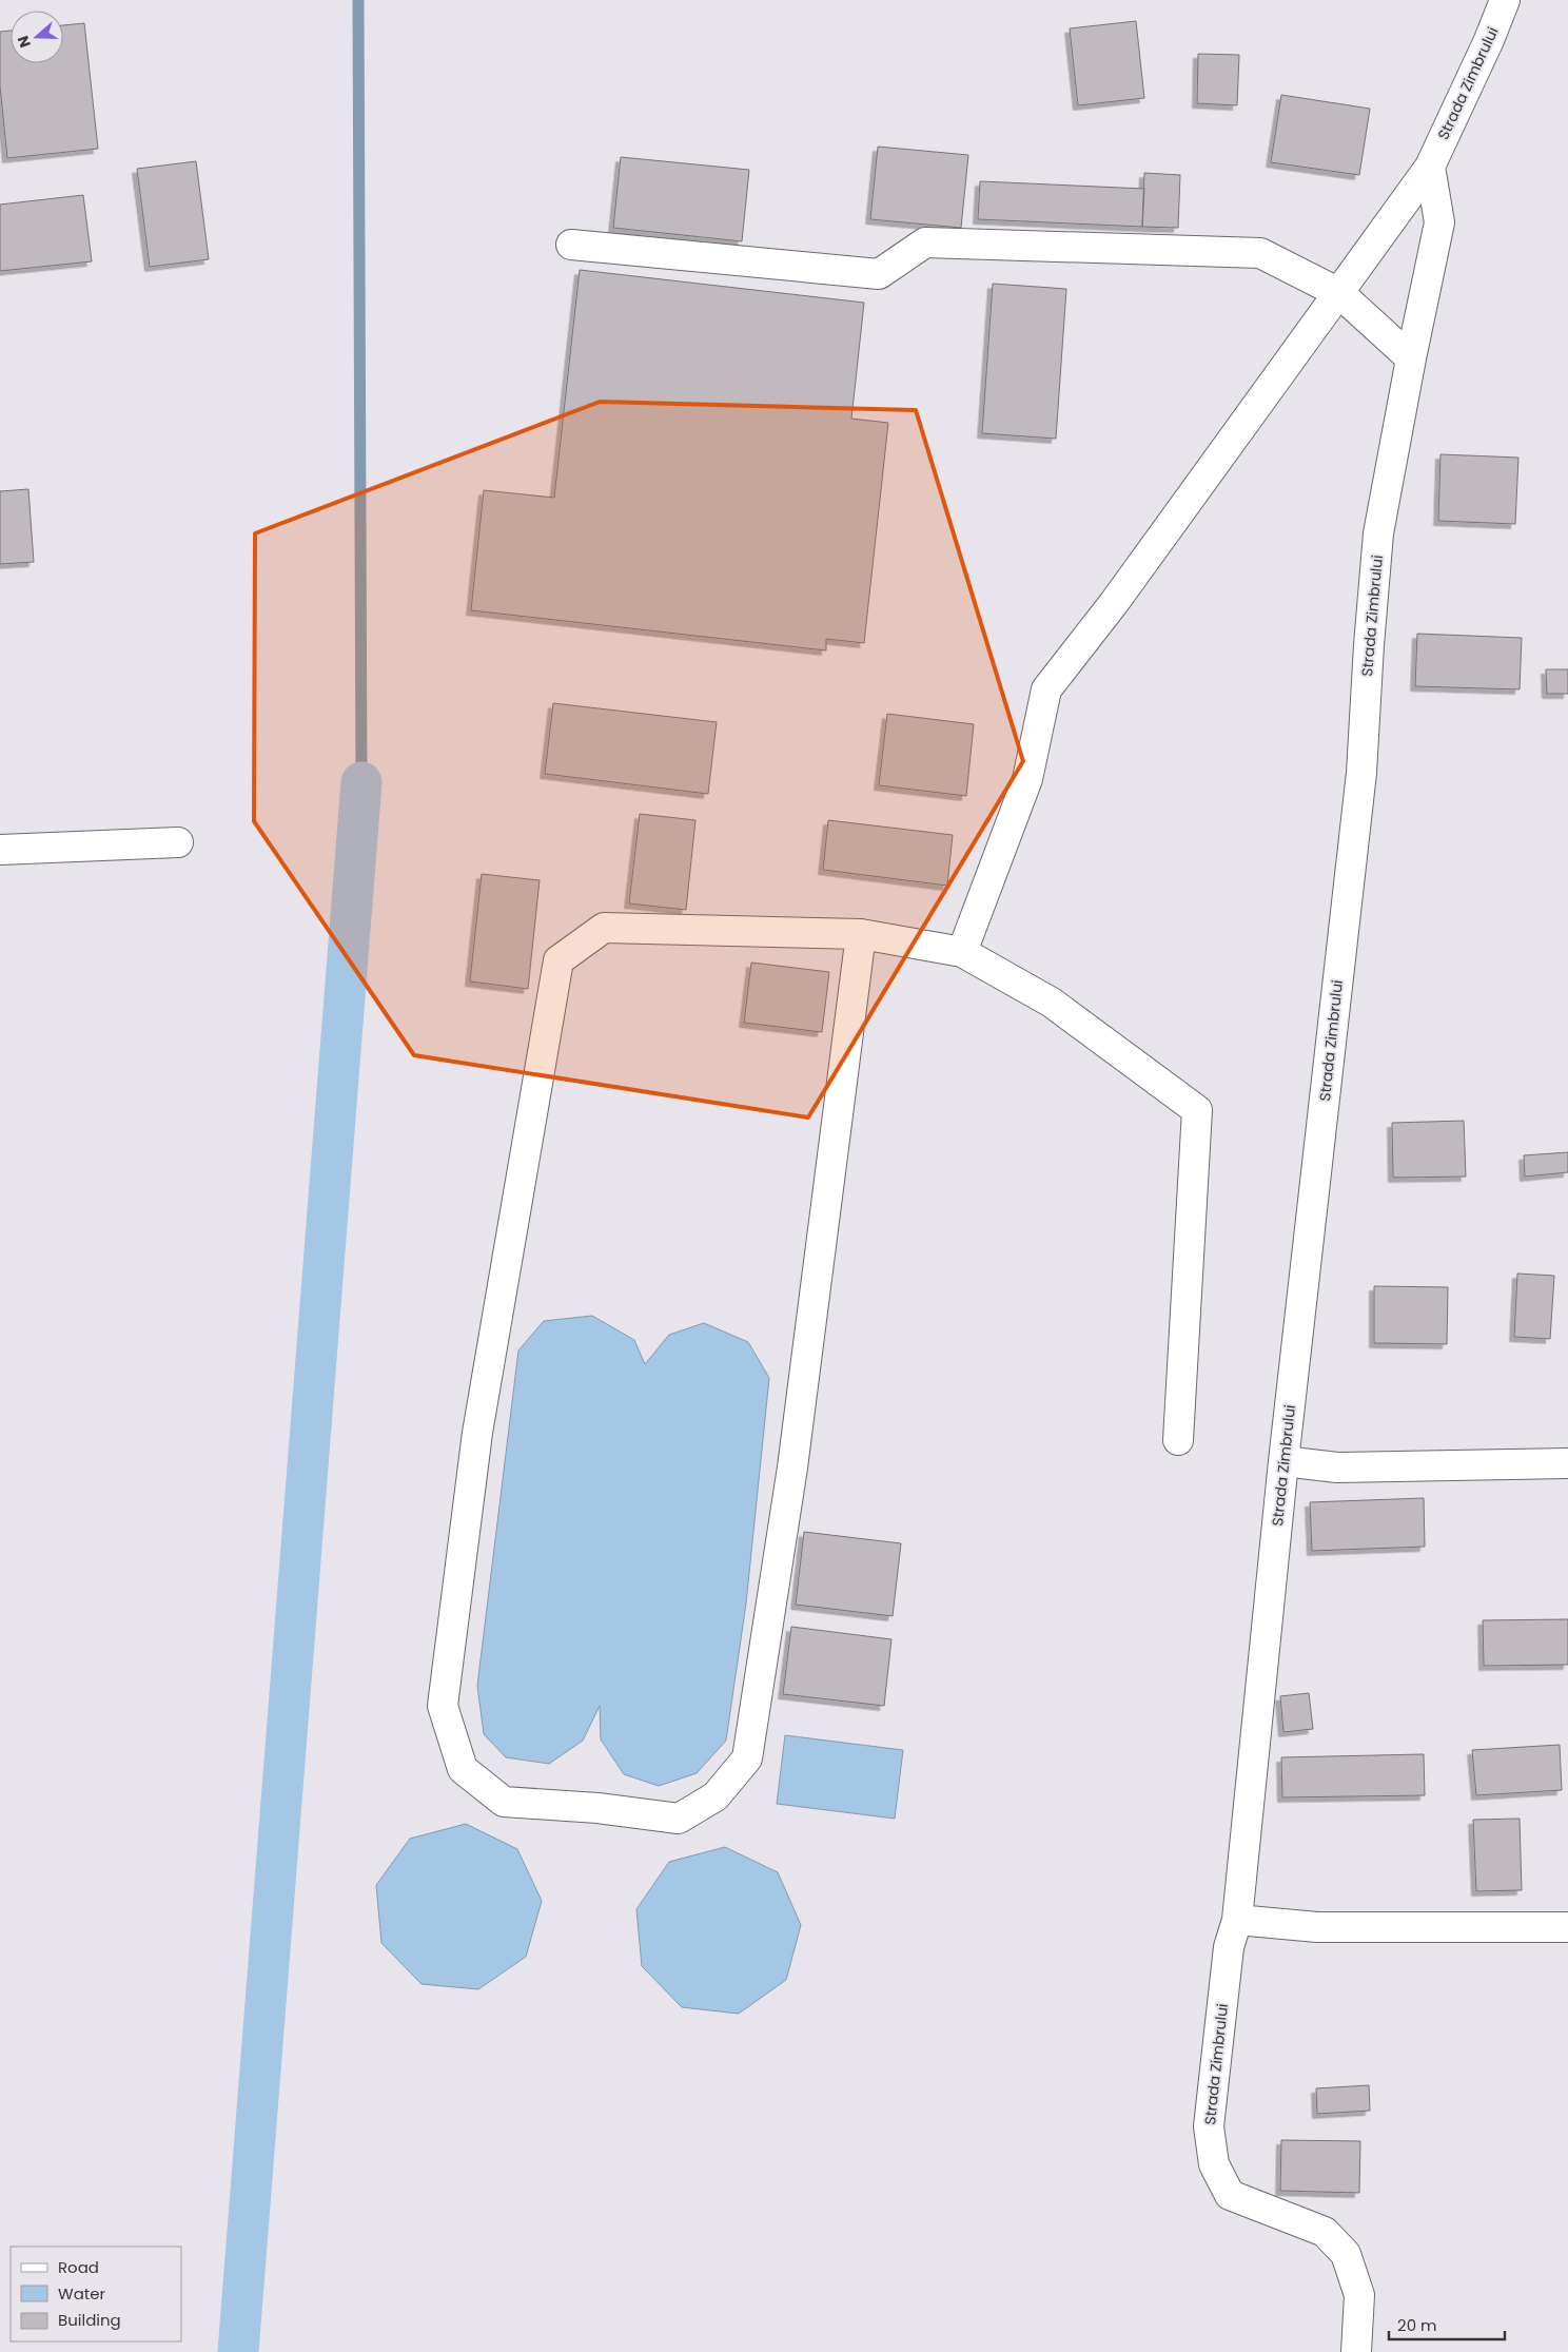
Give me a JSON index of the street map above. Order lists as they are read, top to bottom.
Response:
{
  "streets": {
    "street": ["Strada Zimbrului"]
  },
  "legend": ["Road", "Water", "Building"],
  "scale_bar": "20 m",
  "north": "left"
}
